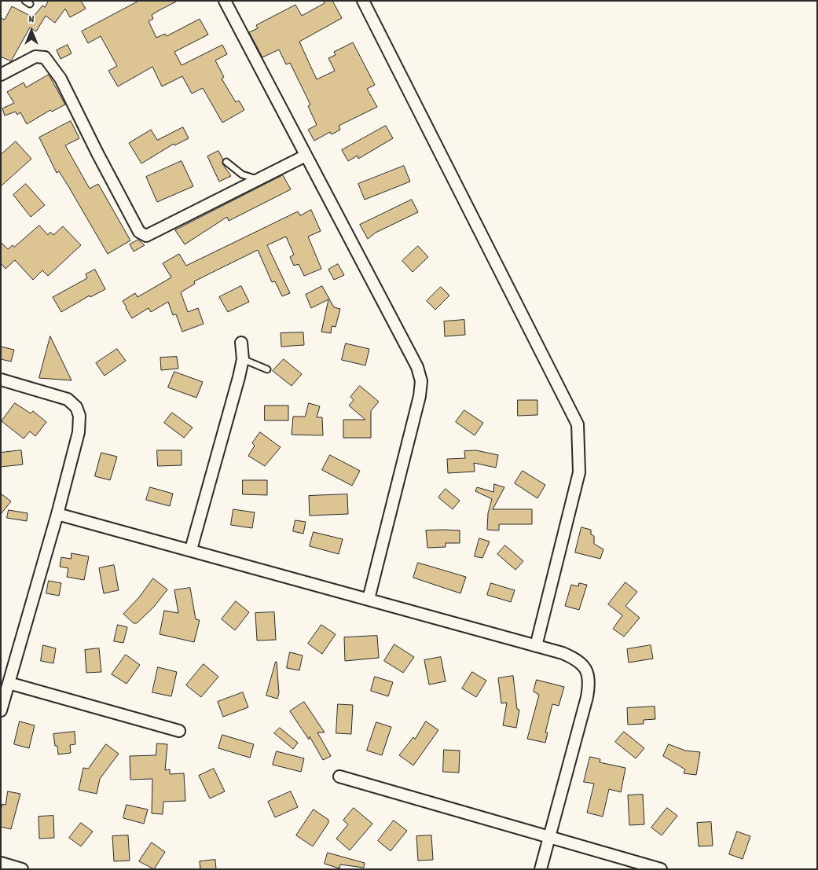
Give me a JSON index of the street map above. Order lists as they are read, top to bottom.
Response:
{
  "north": "top"
}
